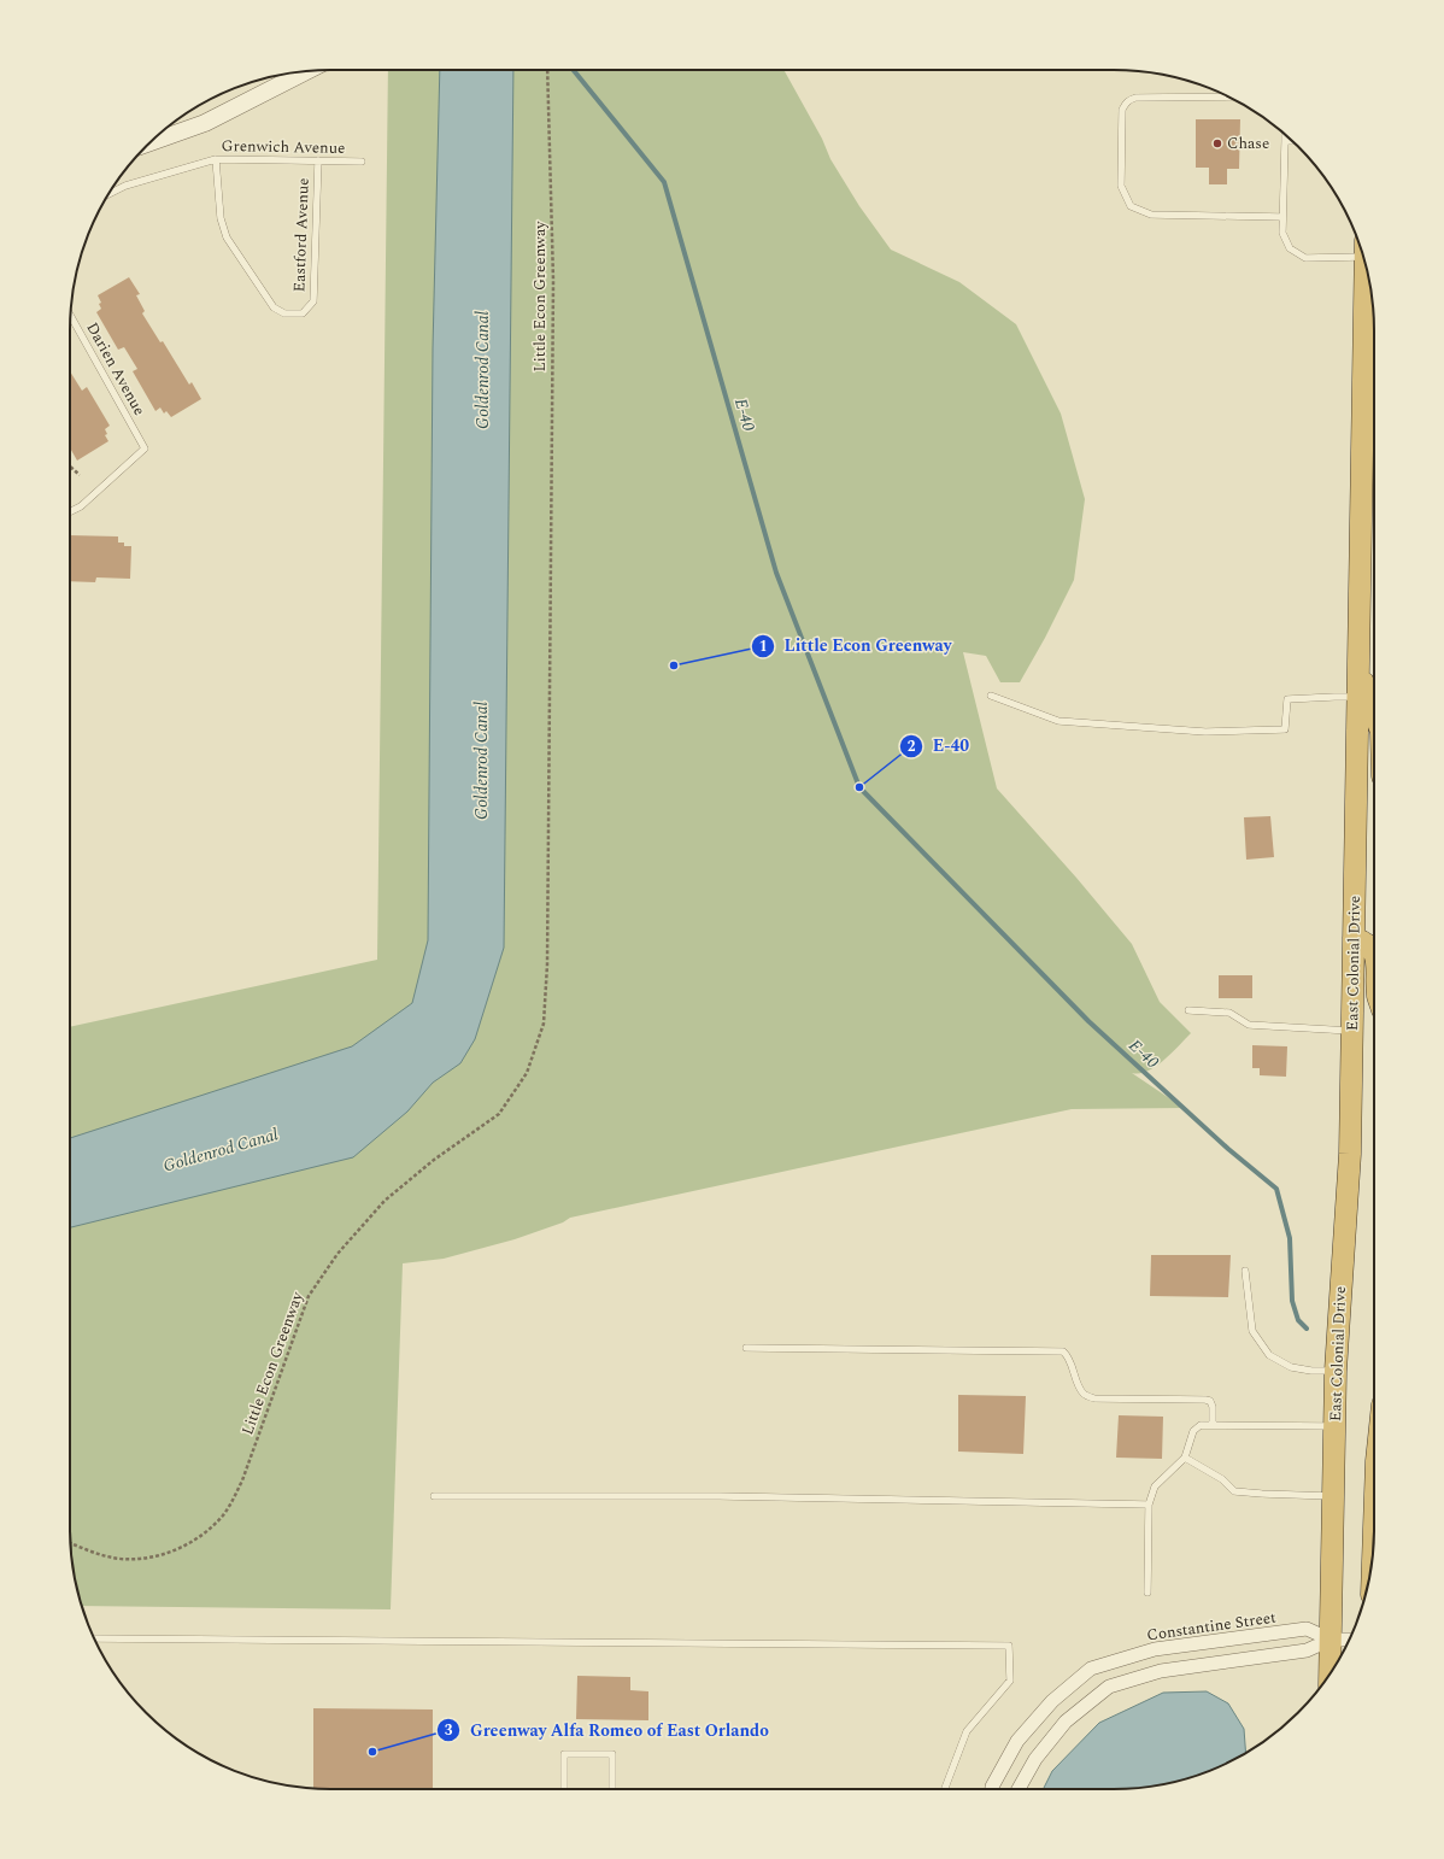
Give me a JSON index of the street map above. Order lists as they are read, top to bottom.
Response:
{
  "streets": {
    "highway": ["East Colonial Drive"],
    "street": ["Constantine Street"],
    "lane": ["Grenwich Avenue", "Eastford Avenue", "Darien Avenue"],
    "path": ["Little Econ Greenway"]
  },
  "crossings": [
    ["Grenwich Avenue", "Eastford Avenue"],
    ["East Colonial Drive", "Constantine Street"]
  ],
  "water": ["Goldenrod Canal", "E-40"],
  "places": [
    "Chase",
    "Little Econ Greenway",
    "E-40",
    "Greenway Alfa Romeo of East Orlando"
  ]
}
